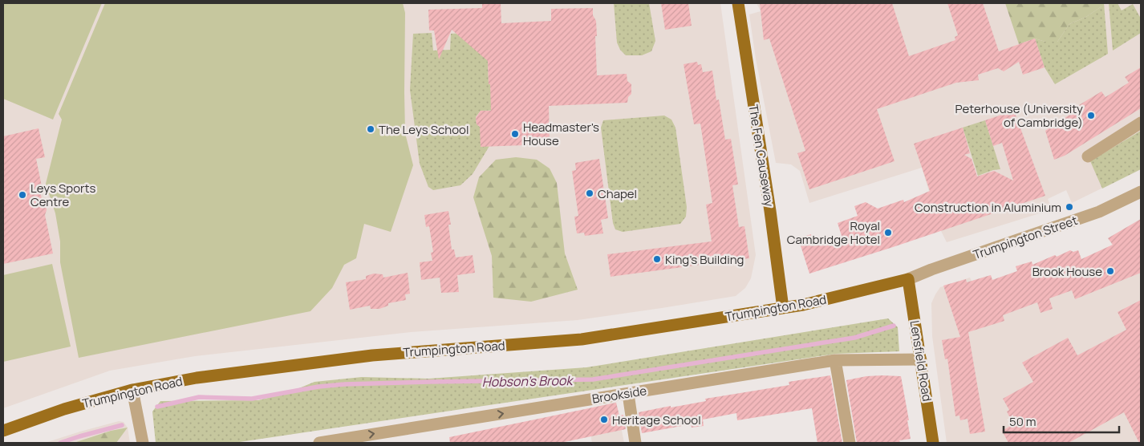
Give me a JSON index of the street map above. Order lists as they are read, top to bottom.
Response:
{
  "streets": {
    "main road": ["The Fen Causeway", "Trumpington Road", "Lensfield Road"],
    "street": ["Trumpington Street", "Brookside"]
  },
  "crossings": [
    ["The Fen Causeway", "Trumpington Road"],
    ["Trumpington Street", "Trumpington Road"],
    ["Trumpington Street", "Lensfield Road"],
    ["Trumpington Road", "Lensfield Road"],
    ["Lensfield Road", "Brookside"]
  ],
  "one_way": ["Brookside"],
  "water": ["Hobson's Brook"],
  "places": [
    "Peterhouse (University of Cambridge)",
    "The Leys School",
    "Headmaster's House",
    "Chapel",
    "Leys Sports Centre",
    "Construction in Aluminium",
    "Royal Cambridge Hotel",
    "King's Building",
    "Brook House",
    "Heritage School"
  ],
  "scale_bar": "50 m"
}
